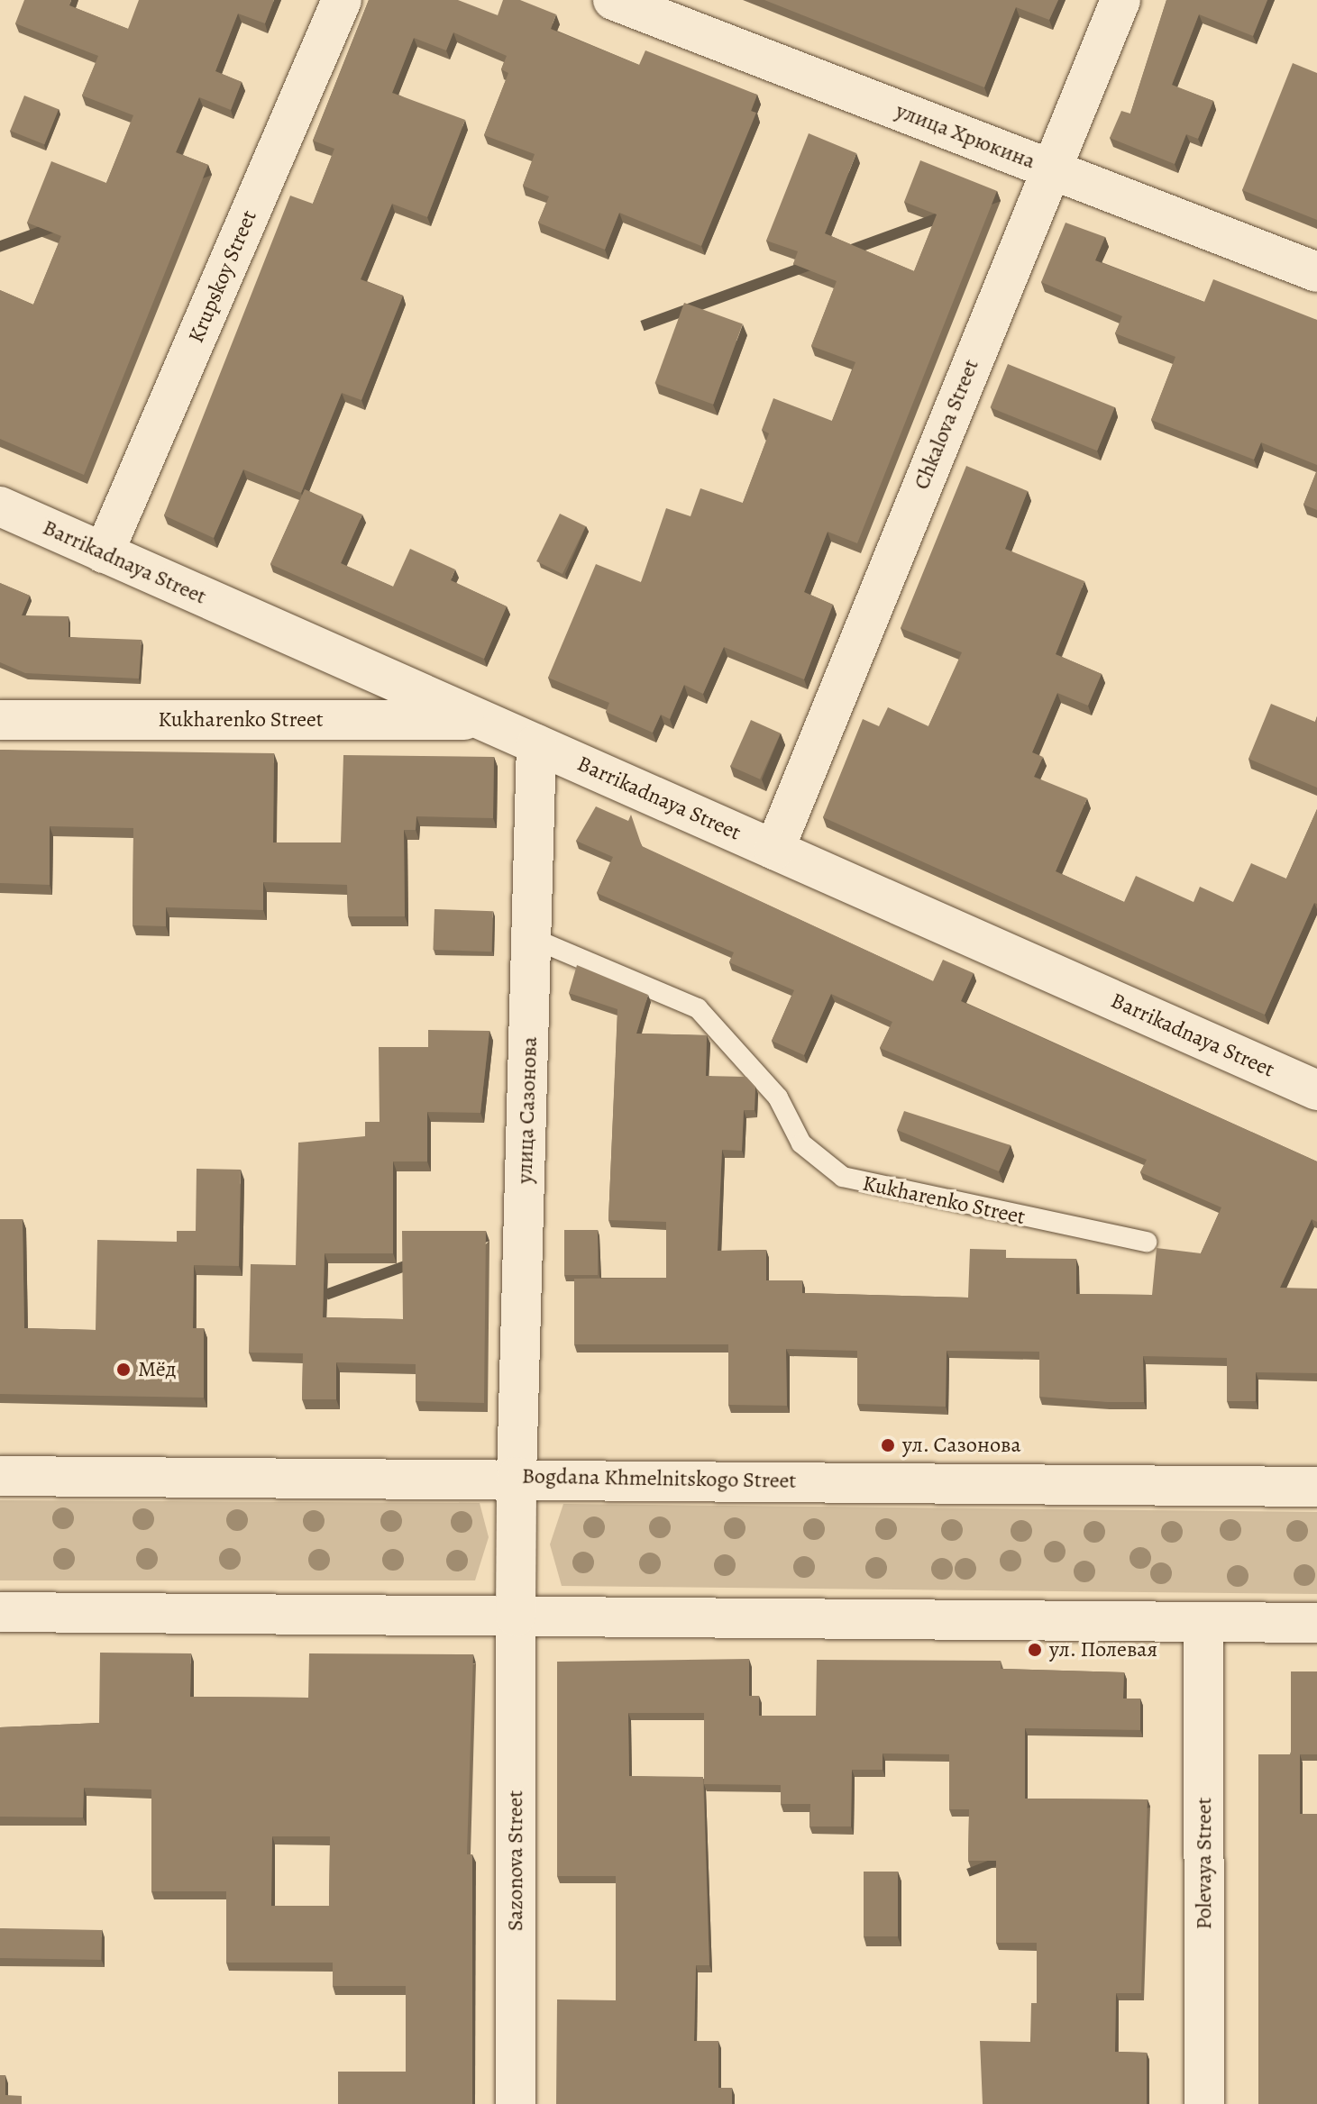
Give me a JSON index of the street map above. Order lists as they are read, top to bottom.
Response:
{
  "streets": {
    "street": [
      "улица Хрюкина",
      "Krupskoy Street",
      "Chkalova Street",
      "Barrikadnaya Street",
      "Kukharenko Street",
      "улица Сазонова",
      "Bogdana Khmelnitskogo Street",
      "Sazonova Street",
      "Polevaya Street"
    ]
  },
  "crossings": [
    ["улица Хрюкина", "Chkalova Street"],
    ["Krupskoy Street", "Barrikadnaya Street"],
    ["Chkalova Street", "Barrikadnaya Street"],
    ["Barrikadnaya Street", "Kukharenko Street"],
    ["Barrikadnaya Street", "улица Сазонова"],
    ["Kukharenko Street", "улица Сазонова"],
    ["улица Сазонова", "Bogdana Khmelnitskogo Street"],
    ["улица Сазонова", "Sazonova Street"]
  ],
  "places": ["Мёд", "ул. Сазонова", "ул. Полевая"]
}
